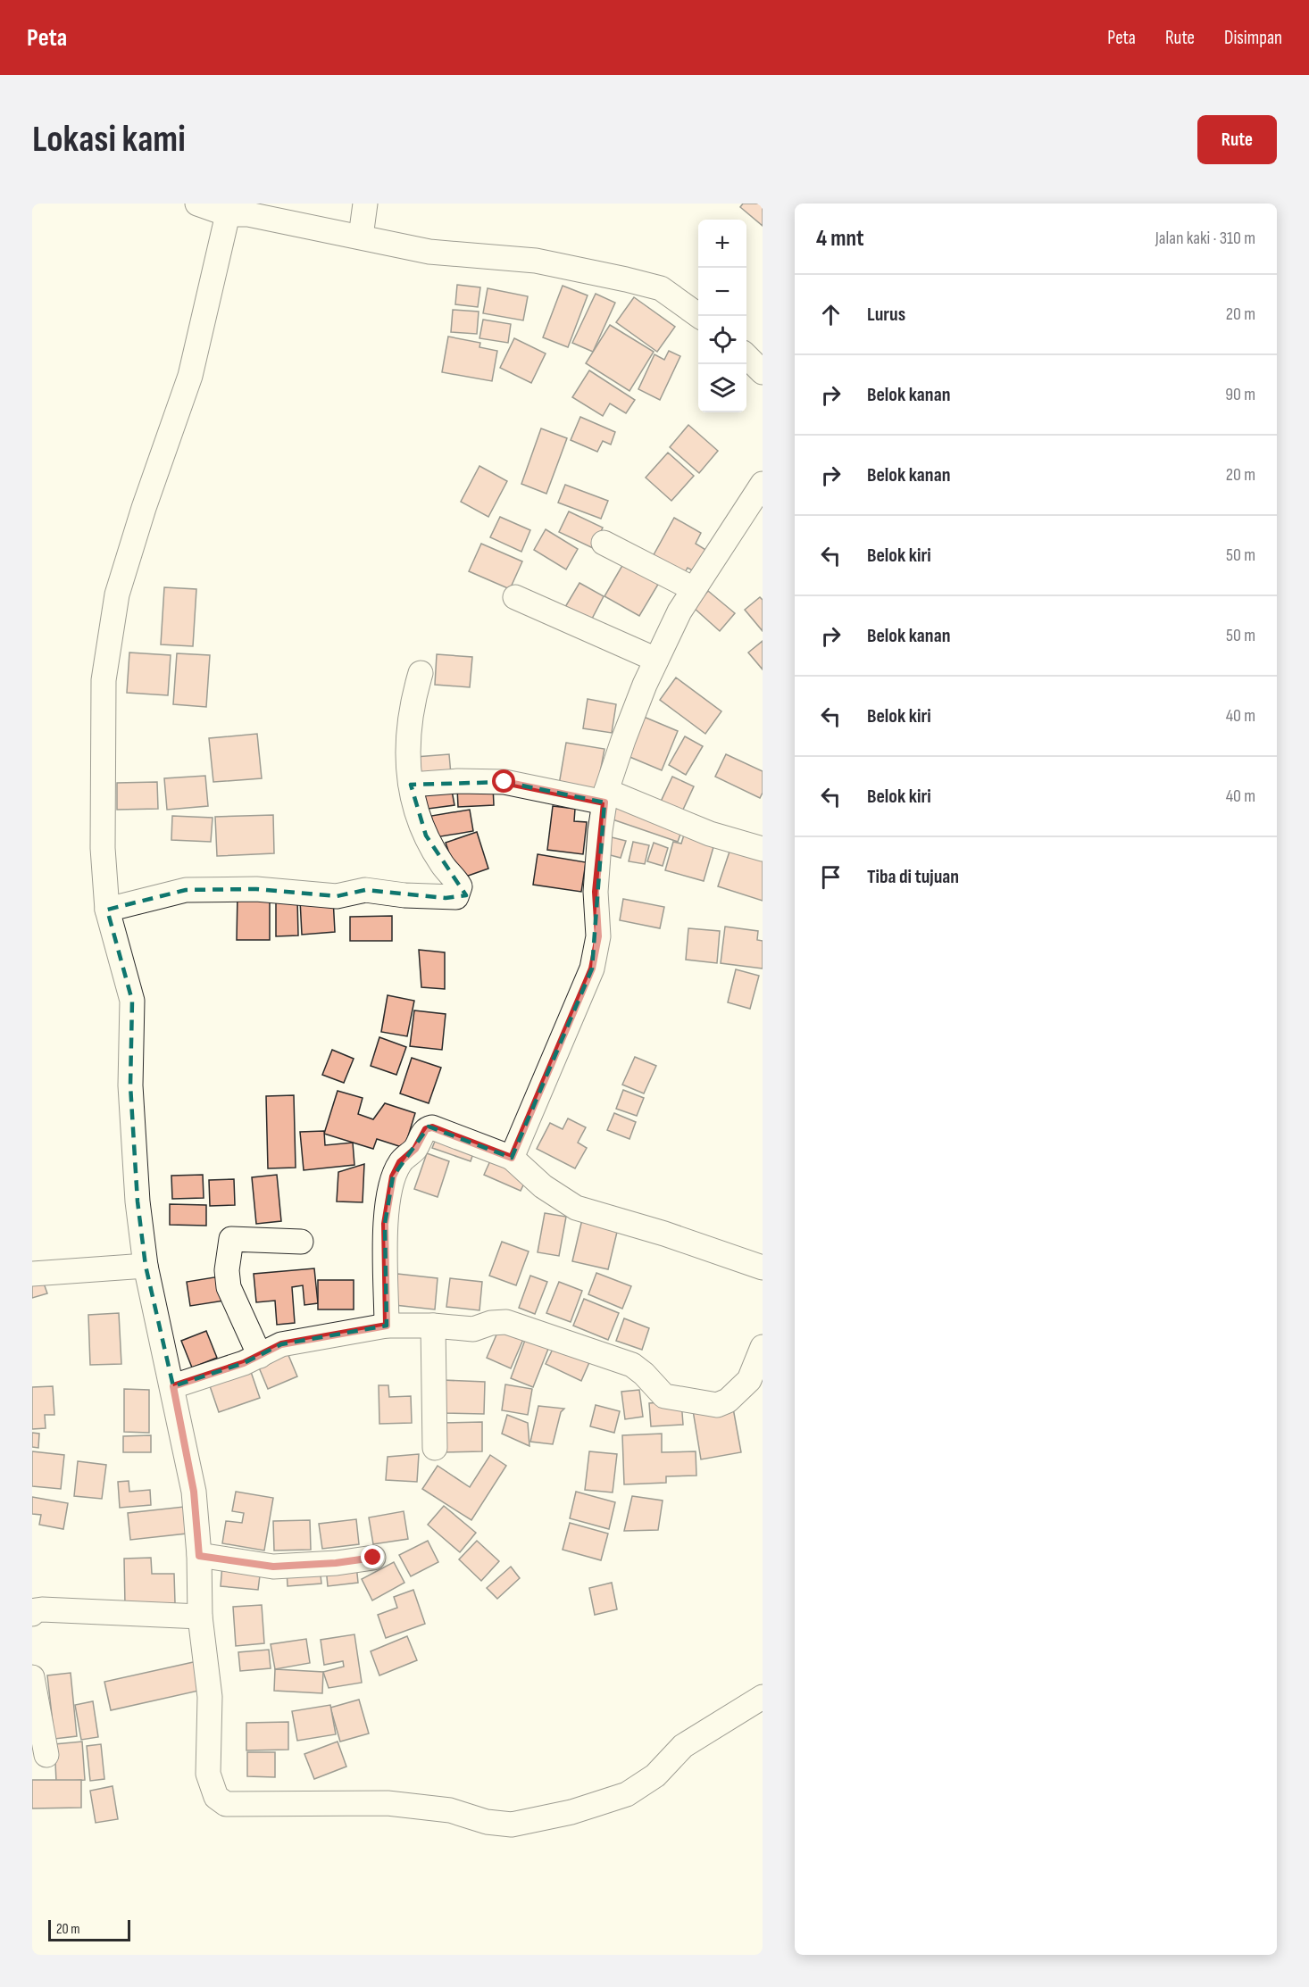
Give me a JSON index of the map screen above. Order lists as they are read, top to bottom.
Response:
{
  "scale_bar": "20 m",
  "page": {
    "header": "Peta",
    "nav": ["Peta", "Rute", "Disimpan"],
    "buttons": "Rute",
    "title": "Lokasi kami",
    "heading": ["4 mnt", "Jalan kaki · 310 m"],
    "map_buttons": ["+", "−"],
    "list": [
      ["Lurus", "20 m"],
      ["Belok kanan", "90 m"],
      ["Belok kanan", "20 m"],
      ["Belok kiri", "50 m"],
      ["Belok kanan", "50 m"],
      ["Belok kiri", "40 m"],
      ["Belok kiri", "40 m"],
      "Tiba di tujuan"
    ],
    "scale": "20 m"
  }
}
